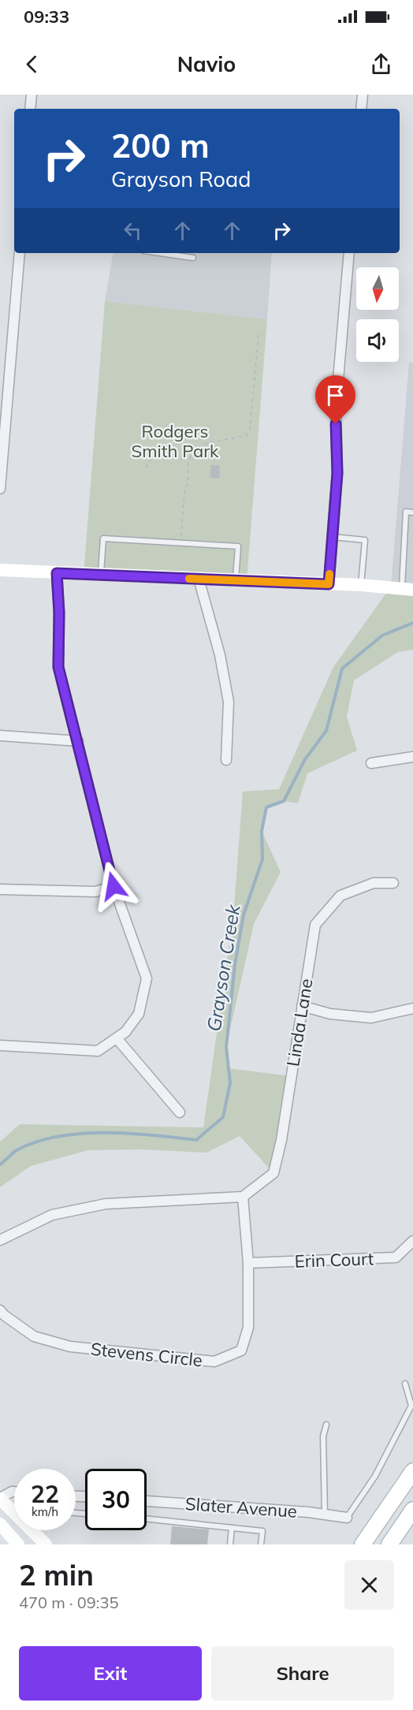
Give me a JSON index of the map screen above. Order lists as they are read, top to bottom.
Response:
{
  "streets": {
    "street": [
      "Linda Lane",
      "Erin Court",
      "Stevens Circle",
      "Slater Avenue"
    ]
  },
  "crossings": [
    ["Erin Court", "Stevens Circle"]
  ],
  "water": ["Grayson Creek"],
  "parks": ["Rodgers Smith Park"],
  "north": "bottom",
  "page": {
    "status": "09:33",
    "header": "Navio",
    "turn": ["200 m", "Grayson Road"],
    "speed": "22 km/h",
    "limit": "30",
    "heading": ["2 min", "470 m · 09:35"],
    "buttons": ["Exit", "Share"]
  }
}
